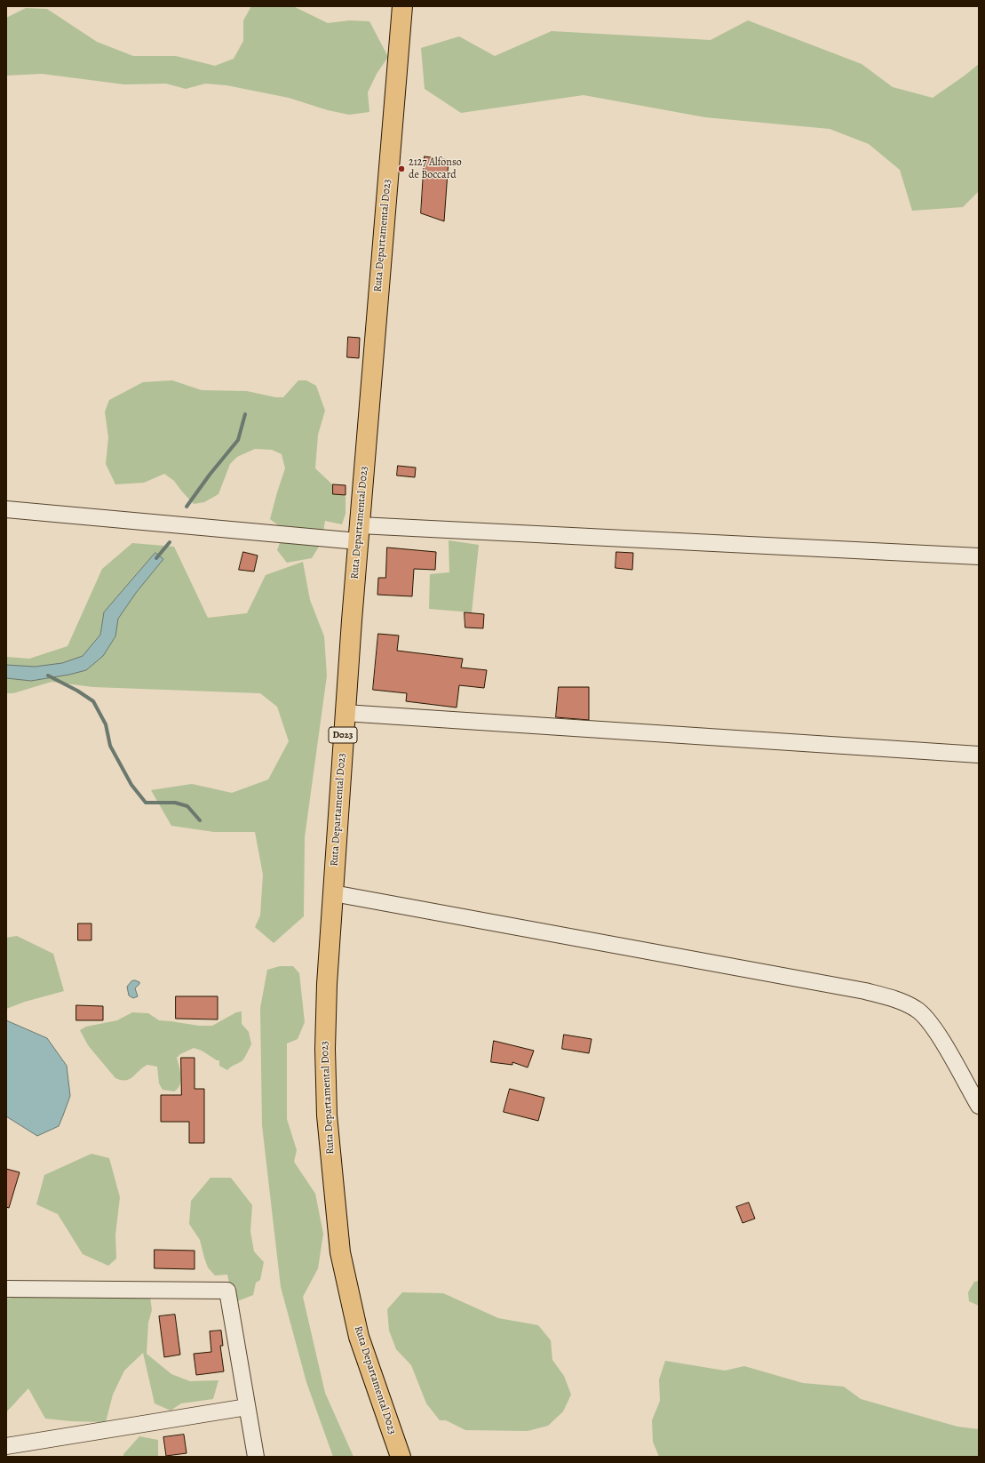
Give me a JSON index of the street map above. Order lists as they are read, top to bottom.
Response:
{
  "streets": {
    "main road": ["Ruta Departamental D023", "D023"]
  },
  "places": ["2127 Alfonso de Boccard"]
}
